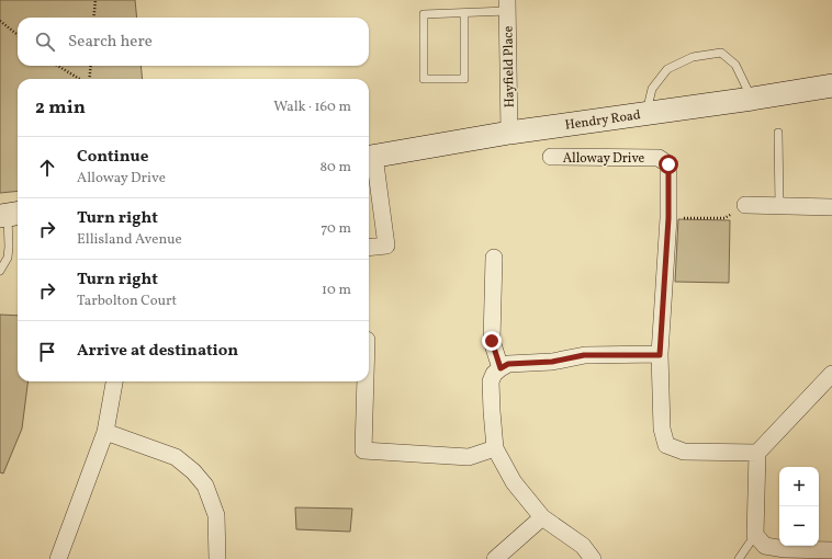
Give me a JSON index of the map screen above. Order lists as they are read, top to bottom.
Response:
{
  "streets": {
    "street": ["Hayfield Place", "Hendry Road", "Alloway Drive"]
  },
  "crossings": [
    ["Hayfield Place", "Hendry Road"]
  ],
  "page": {
    "search": "Search here",
    "heading": ["2 min", "Walk · 160 m"],
    "list": [
      ["Continue", "Alloway Drive", "80 m"],
      ["Turn right", "Ellisland Avenue", "70 m"],
      ["Turn right", "Tarbolton Court", "10 m"],
      "Arrive at destination"
    ],
    "map_buttons": ["+", "−"]
  }
}
